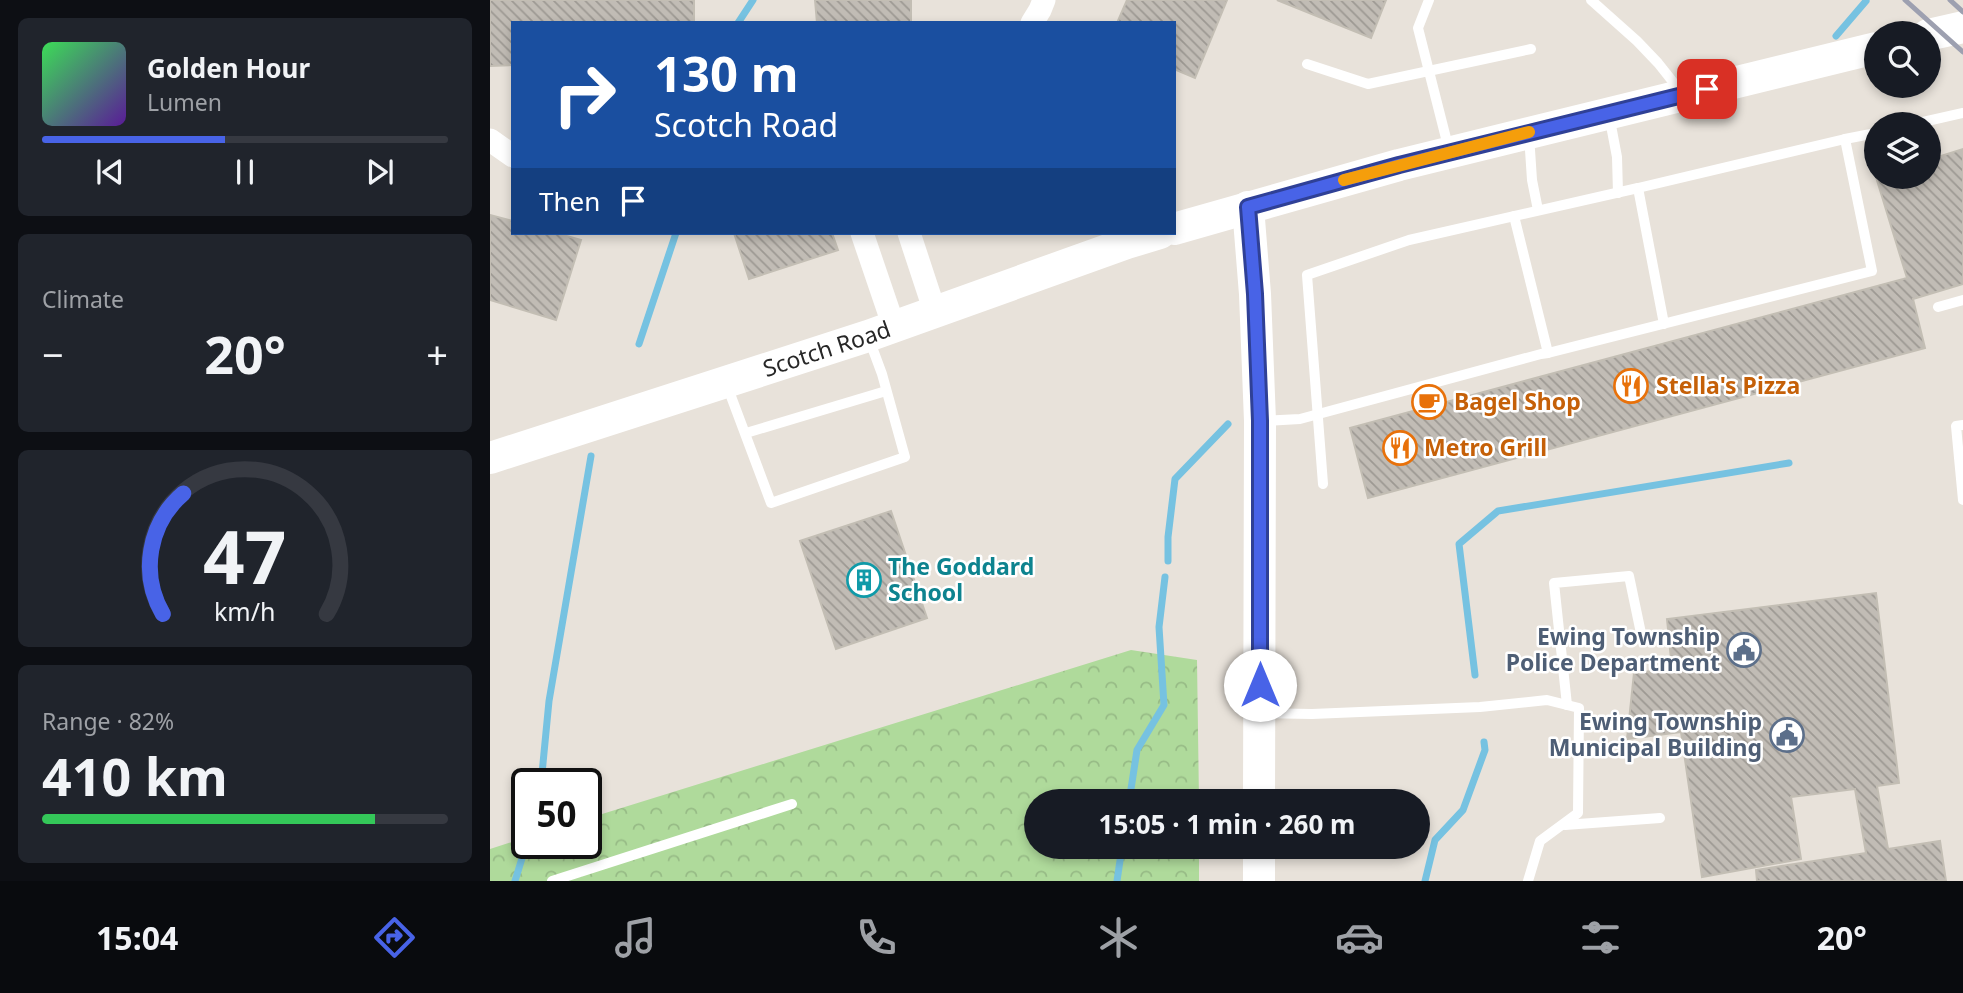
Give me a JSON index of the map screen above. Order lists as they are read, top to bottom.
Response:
{
  "streets": {
    "main road": ["Scotch Road"]
  },
  "places": {
    "restaurant": ["Stella's Pizza", "Metro Grill"],
    "cafe": ["Bagel Shop"],
    "building": ["The Goddard School"],
    "public building": ["Ewing Township Police Department", "Ewing Township Municipal Building"]
  },
  "page": {
    "turn": ["130 m", "Scotch Road"],
    "song": ["Golden Hour", "Lumen"],
    "then": "Then",
    "tile": [
      "Climate",
      ["Range · 82%", "410 km"]
    ],
    "heat": ["−", "20°", "+"],
    "limit": "50",
    "trip": "15:05 · 1 min · 260 m",
    "tabs": ["15:04", "20°"],
    "gauge": ["47", "km/h"]
  }
}
